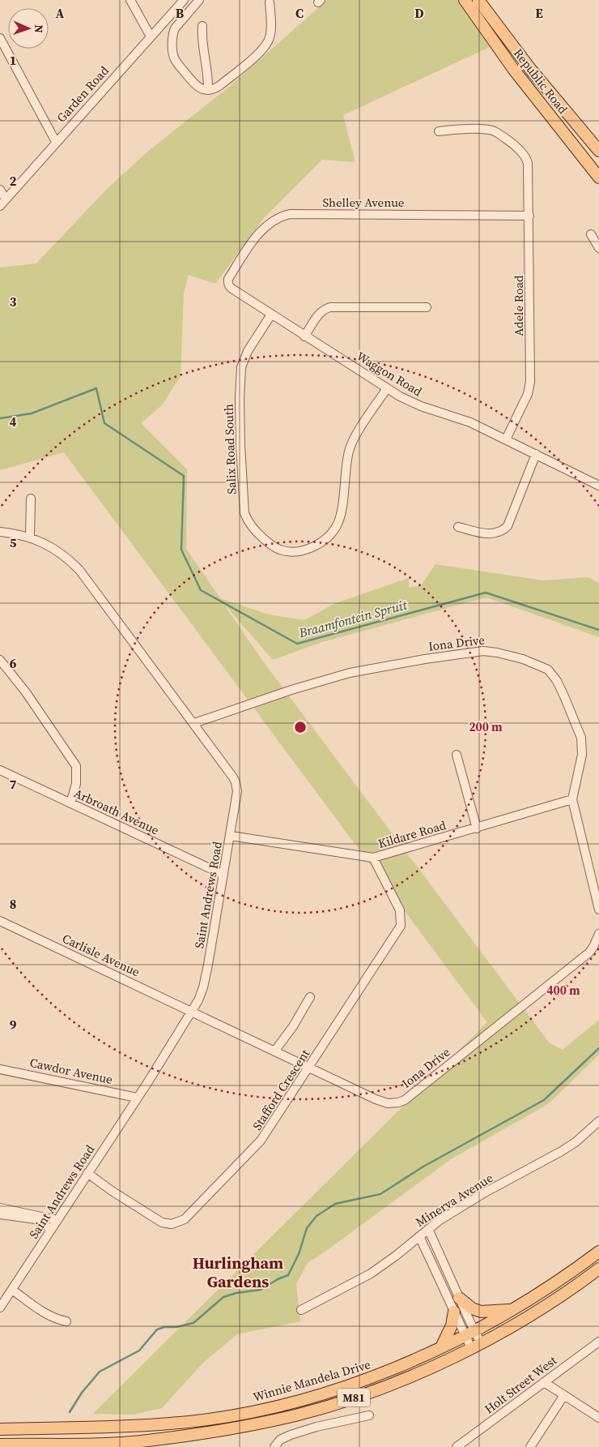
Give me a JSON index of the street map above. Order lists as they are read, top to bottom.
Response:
{
  "streets": {
    "main road": ["Republic Road", "Winnie Mandela Drive", "M81"],
    "street": [
      "Garden Road",
      "Shelley Avenue",
      "Adele Road",
      "Waggon Road",
      "Salix Road South",
      "Iona Drive",
      "Arbroath Avenue",
      "Kildare Road",
      "Saint Andrews Road",
      "Carlisle Avenue",
      "Cawdor Avenue",
      "Stafford Crescent",
      "Minerva Avenue",
      "Holt Street West"
    ]
  },
  "crossings": [
    ["Shelley Avenue", "Adele Road"],
    ["Shelley Avenue", "Waggon Road"],
    ["Adele Road", "Waggon Road"],
    ["Waggon Road", "Salix Road South"],
    ["Iona Drive", "Kildare Road"],
    ["Iona Drive", "Saint Andrews Road"],
    ["Iona Drive", "Carlisle Avenue"],
    ["Iona Drive", "Stafford Crescent"],
    ["Arbroath Avenue", "Saint Andrews Road"],
    ["Kildare Road", "Saint Andrews Road"],
    ["Kildare Road", "Stafford Crescent"],
    ["Saint Andrews Road", "Carlisle Avenue"],
    ["Saint Andrews Road", "Cawdor Avenue"],
    ["Saint Andrews Road", "Stafford Crescent"]
  ],
  "districts": ["Hurlingham Gardens"],
  "water": ["Braamfontein Spruit"],
  "north": "right",
  "grid": {
    "columns": [
      "A",
      "B",
      "C",
      "D",
      "E"
    ],
    "rows": [
      "1",
      "2",
      "3",
      "4",
      "5",
      "6",
      "7",
      "8",
      "9"
    ]
  },
  "rings": ["200 m", "400 m"]
}
